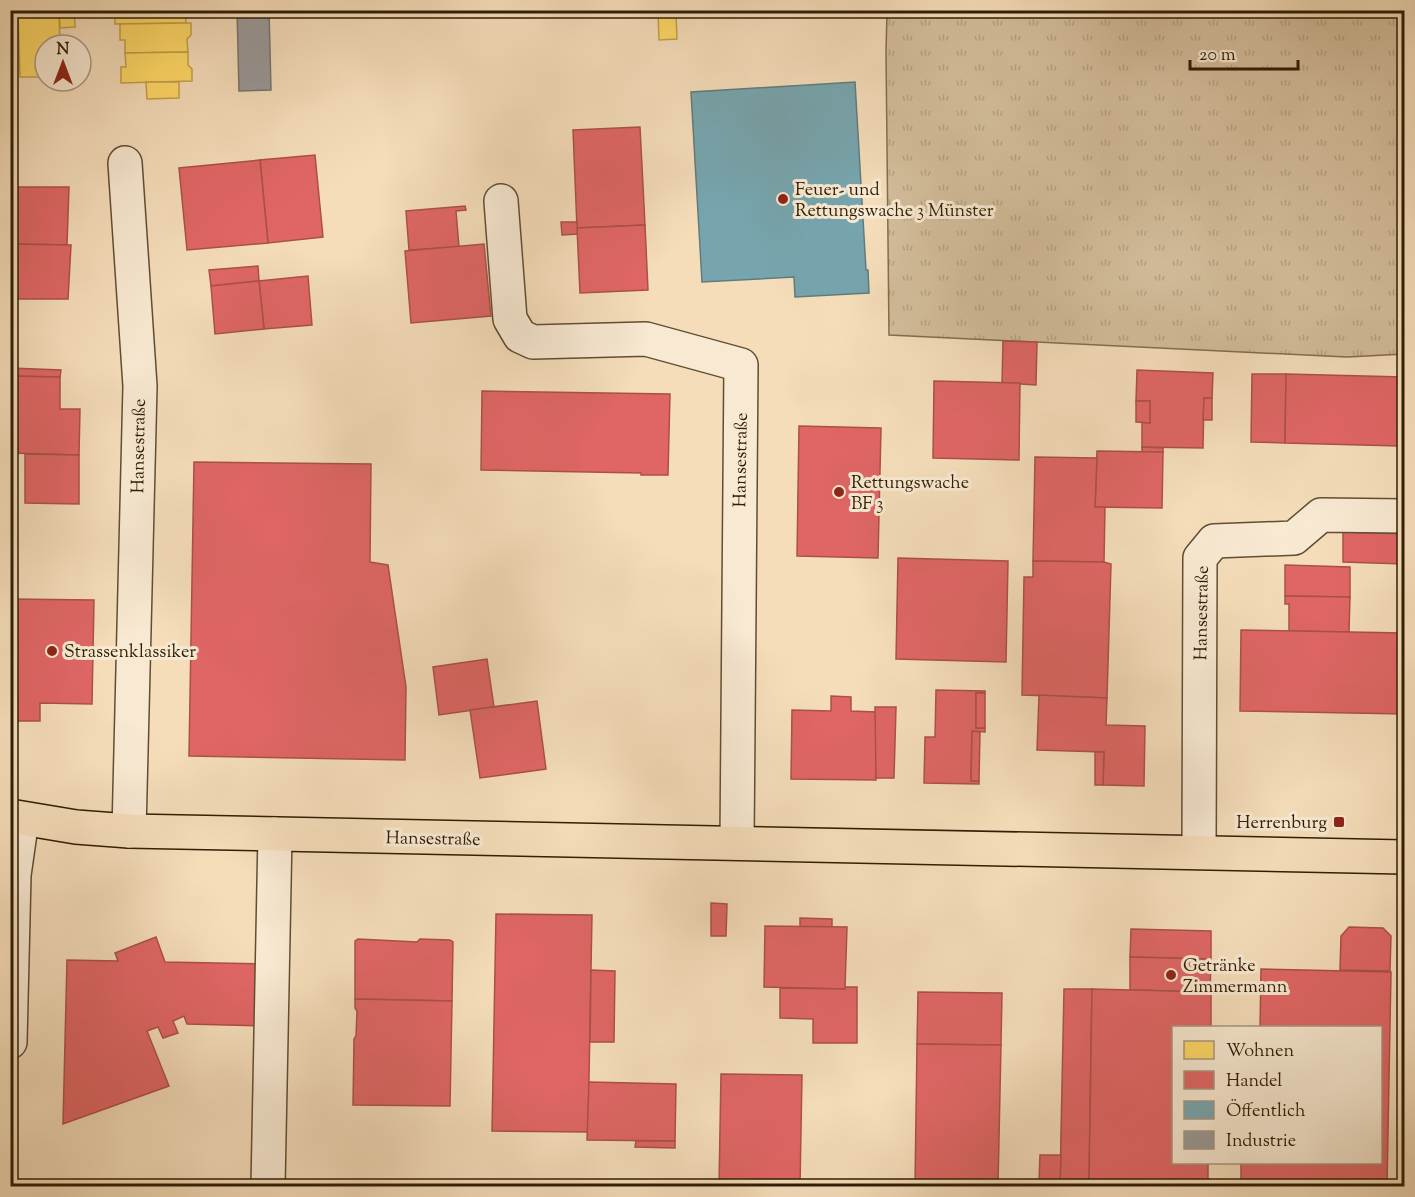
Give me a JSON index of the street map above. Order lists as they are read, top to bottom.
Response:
{
  "streets": {
    "main road": ["Hansestraße"]
  },
  "places": {
    "other": [
      "Feuer- und Rettungswache 3 Münster",
      "Rettungswache BF 3",
      "Strassenklassiker",
      "Getränke Zimmermann"
    ],
    "transit": ["Herrenburg"]
  },
  "legend": [
    "Wohnen",
    "Handel",
    "Öffentlich",
    "Industrie"
  ],
  "scale_bar": "20 m",
  "north": "top"
}
